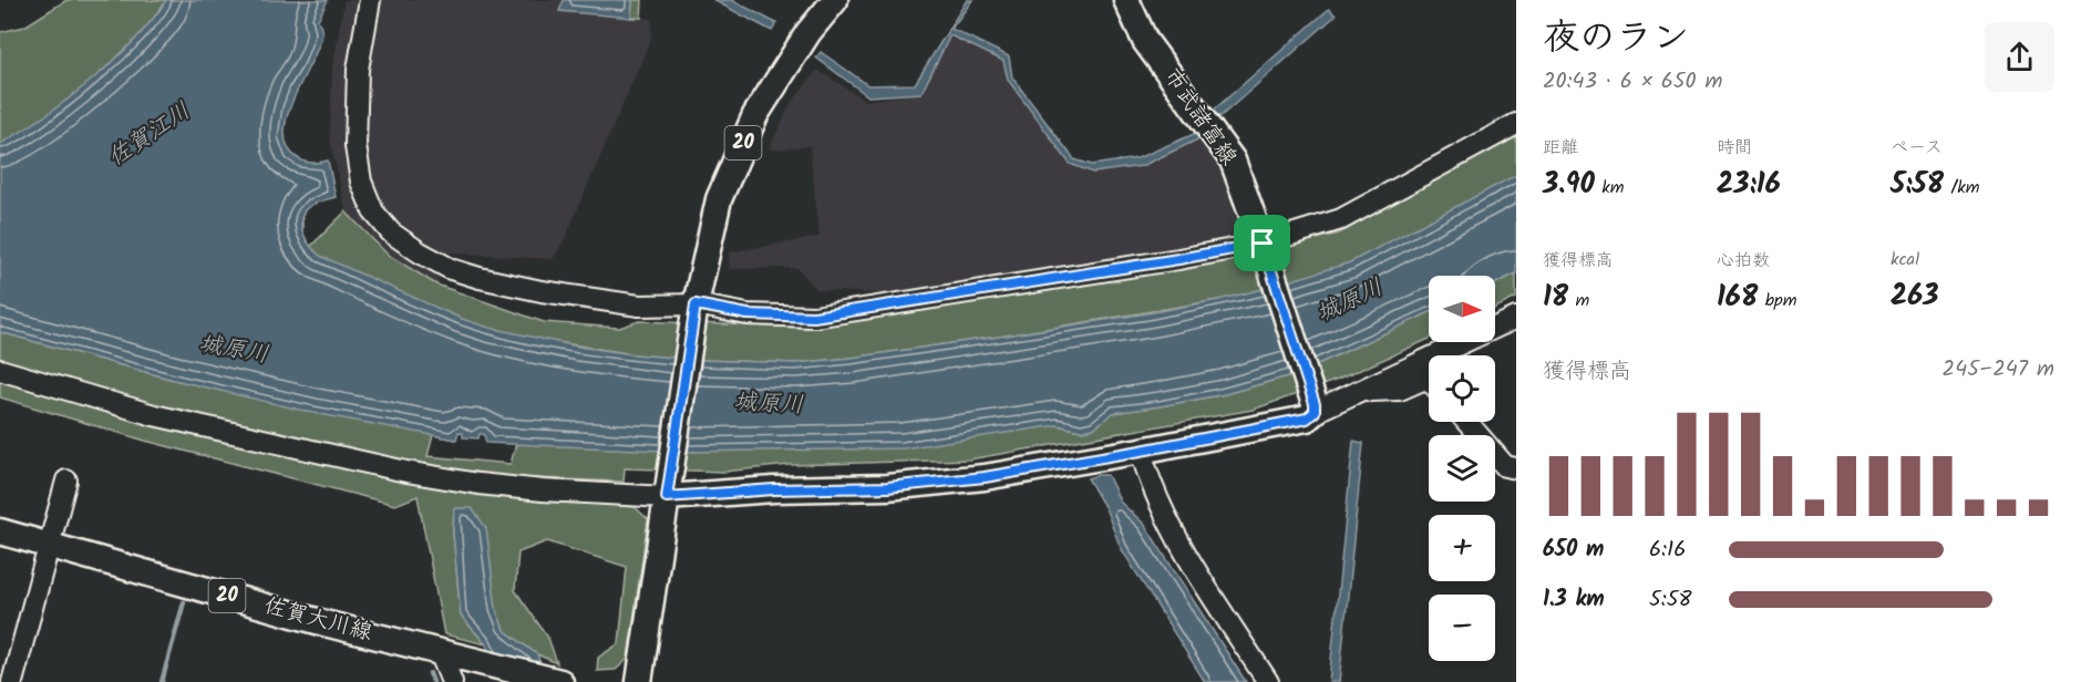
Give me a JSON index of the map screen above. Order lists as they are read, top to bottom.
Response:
{
  "streets": {
    "main road": ["市武諸富線", "20", "佐賀大川線"]
  },
  "water": ["佐賀江川", "城原川"],
  "north": "right",
  "page": {
    "heading": ["夜のラン", "20:43 · 6 × 650 m"],
    "stats": [
      ["距離", "3.90 km"],
      ["時間", "23:16"],
      ["ペース", "5:58 /km"],
      ["獲得標高", "18 m"],
      ["心拍数", "168 bpm"],
      ["kcal", "263"]
    ],
    "map_buttons": ["+", "−"],
    "chart": ["獲得標高", "245–247 m"],
    "list": [
      {
        "name": "650 m",
        "note": "6:16"
      },
      {
        "name": "1.3 km",
        "note": "5:58"
      }
    ]
  }
}
